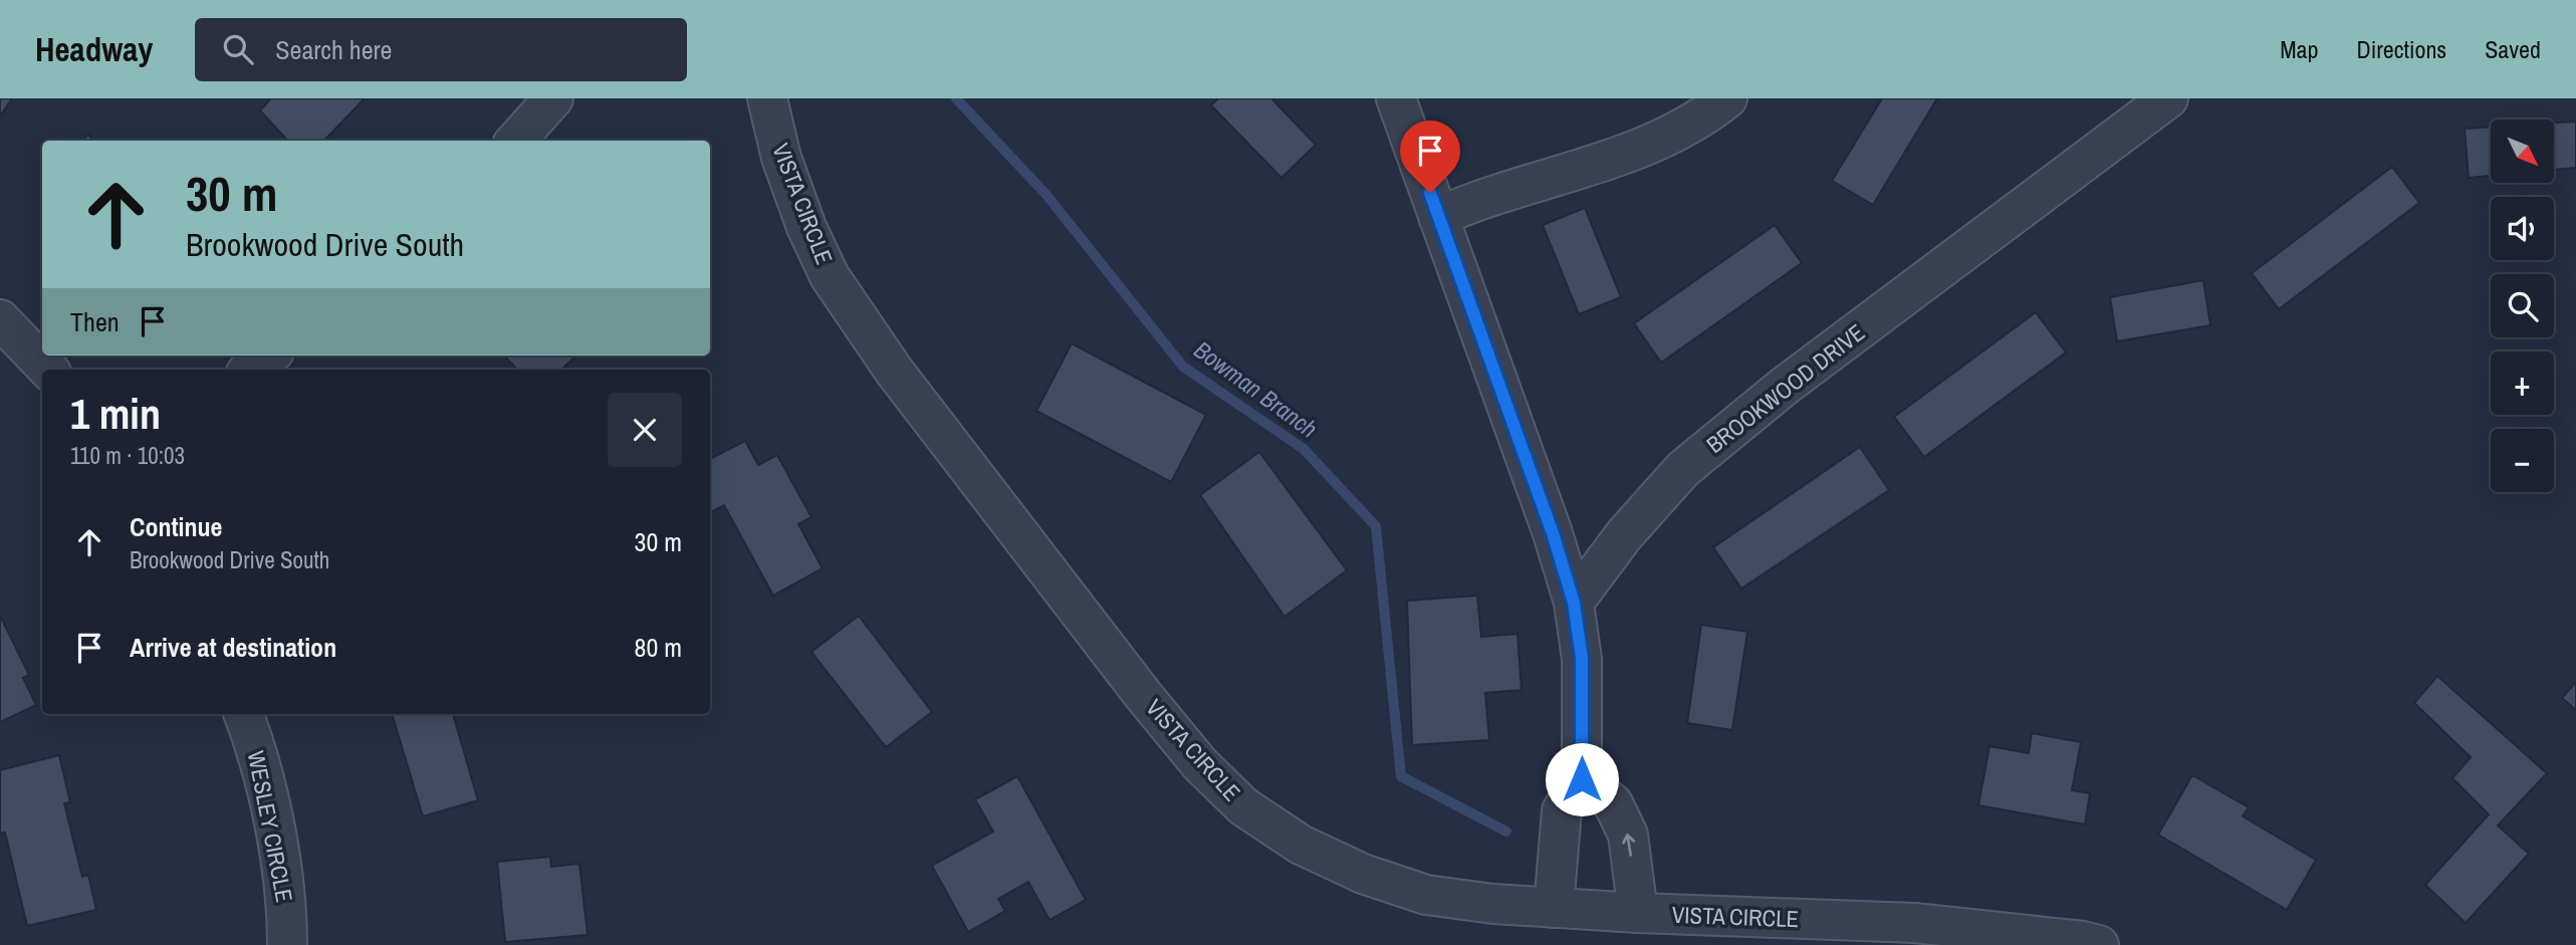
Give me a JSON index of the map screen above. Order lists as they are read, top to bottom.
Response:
{
  "streets": {
    "street": ["VISTA CIRCLE", "BROOKWOOD DRIVE", "WESLEY CIRCLE"]
  },
  "water": ["Bowman Branch"],
  "north": "bottom right",
  "page": {
    "header": "Headway",
    "search": "Search here",
    "nav": ["Map", "Directions", "Saved"],
    "map_buttons": ["+", "−"],
    "turn": ["30 m", "Brookwood Drive South"],
    "then": "Then",
    "heading": ["1 min", "110 m · 10:03"],
    "list": [
      {
        "name": "Continue",
        "note": "Brookwood Drive South",
        "value": "30 m"
      },
      {
        "name": "Arrive at destination",
        "value": "80 m"
      }
    ]
  }
}
